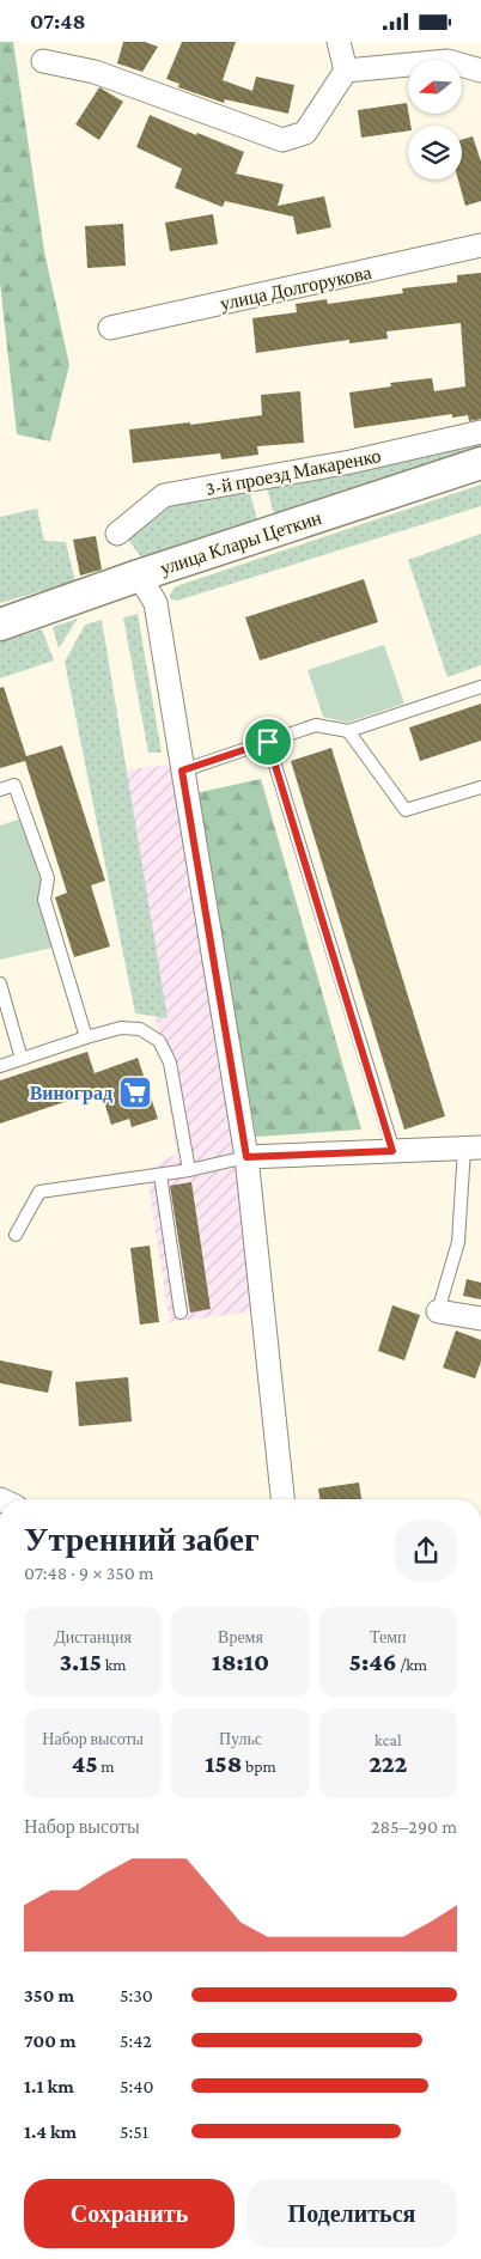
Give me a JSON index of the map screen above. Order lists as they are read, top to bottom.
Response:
{
  "streets": {
    "main road": ["улица Клары Цеткин"],
    "street": ["улица Долгорукова", "3-й проезд Макаренко"]
  },
  "places": {
    "supermarket": ["Виноград"]
  },
  "north": "left",
  "page": {
    "status": "07:48",
    "heading": ["Утренний забег", "07:48 · 9 × 350 m"],
    "stats": [
      ["Дистанция", "3.15 km"],
      ["Время", "18:10"],
      ["Темп", "5:46 /km"],
      ["Набор высоты", "45 m"],
      ["Пульс", "158 bpm"],
      ["kcal", "222"]
    ],
    "chart": ["Набор высоты", "285–290 m"],
    "list": [
      {
        "name": "350 m",
        "note": "5:30"
      },
      {
        "name": "700 m",
        "note": "5:42"
      },
      {
        "name": "1.1 km",
        "note": "5:40"
      },
      {
        "name": "1.4 km",
        "note": "5:51"
      }
    ],
    "buttons": ["Сохранить", "Поделиться"]
  }
}
